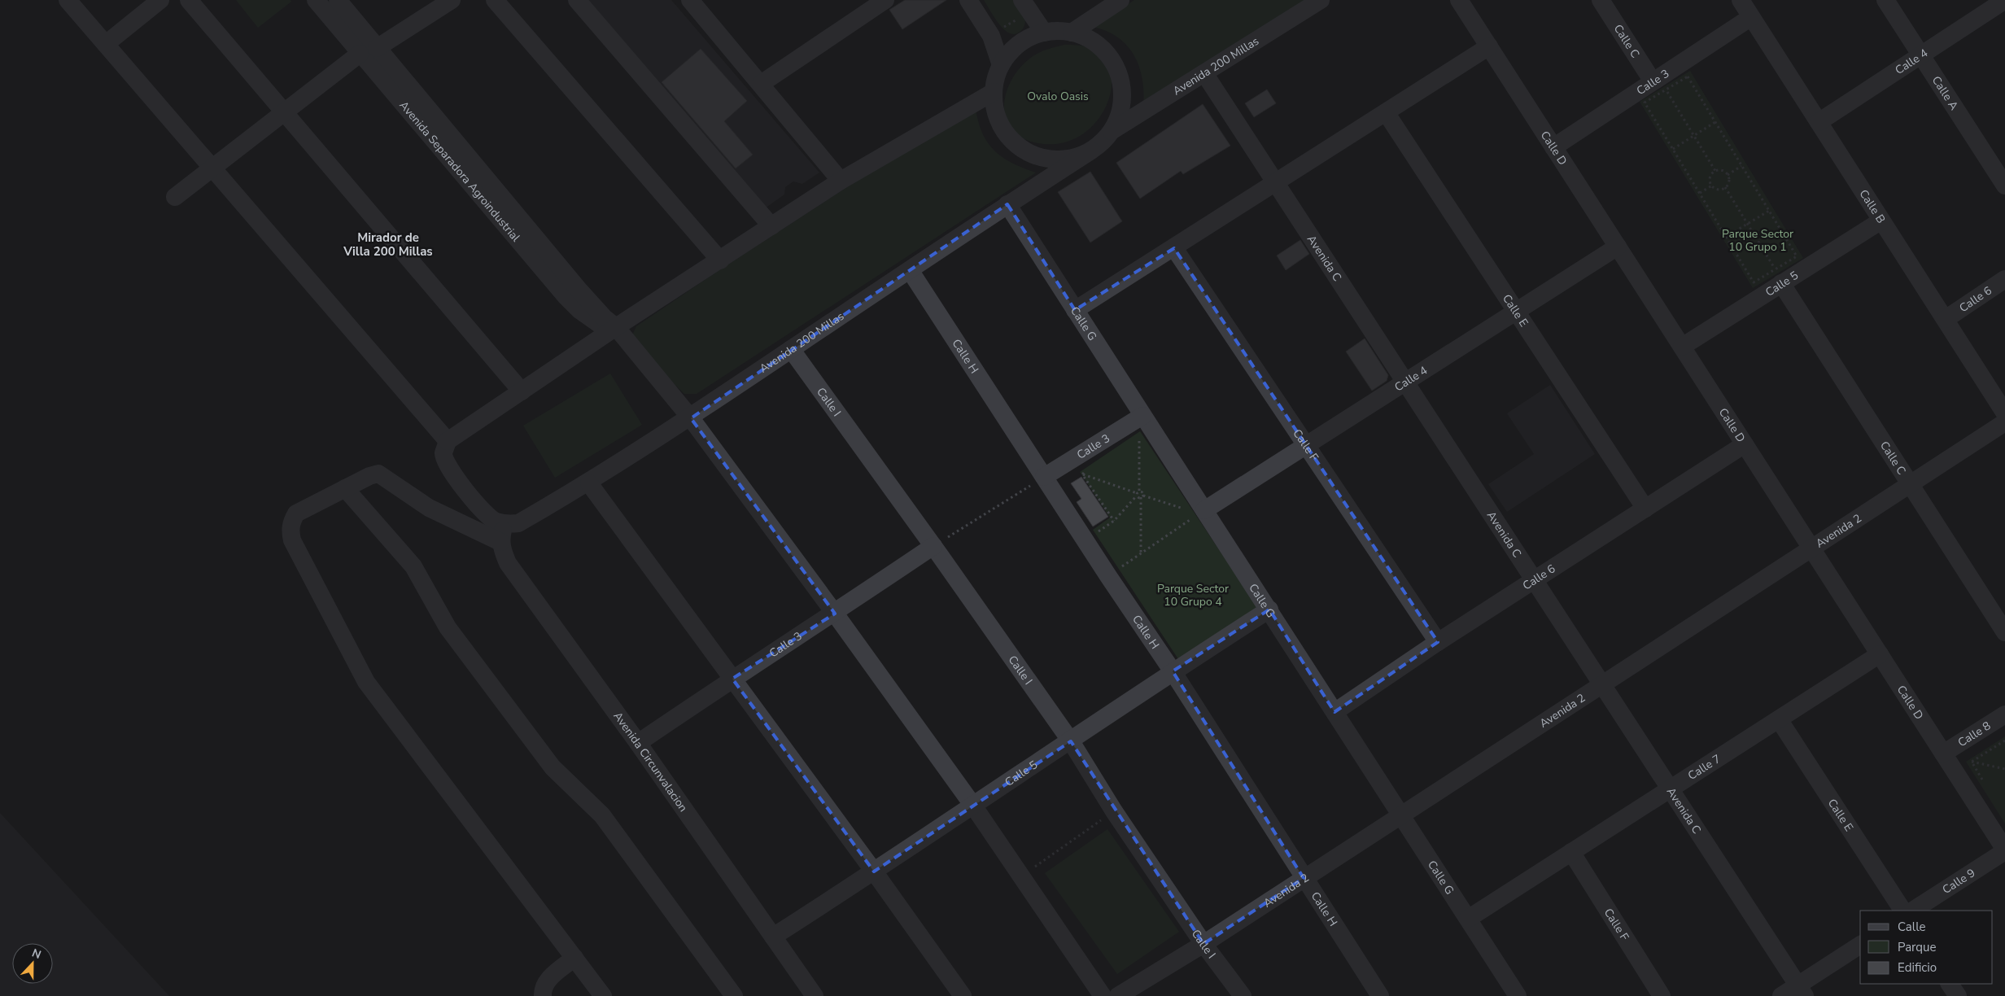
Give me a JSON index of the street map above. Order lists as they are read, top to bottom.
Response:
{
  "streets": {
    "street": [
      "Calle C",
      "Calle 4",
      "Avenida 200 Millas",
      "Calle 3",
      "Calle A",
      "Calle D",
      "Avenida Separadora Agroindustrial",
      "Calle B",
      "Avenida C",
      "Calle 5",
      "Calle 6",
      "Calle E",
      "Calle G",
      "Calle H",
      "Calle I",
      "Calle F",
      "Avenida 2",
      "Calle 8",
      "Avenida Circunvalacion",
      "Calle 7",
      "Calle 9"
    ]
  },
  "crossings": [
    ["Calle C", "Calle 3"],
    ["Calle C", "Calle 5"],
    ["Calle C", "Avenida 2"],
    ["Calle 4", "Calle A"],
    ["Calle 4", "Calle D"],
    ["Calle 4", "Calle B"],
    ["Calle 4", "Avenida C"],
    ["Calle 4", "Calle E"],
    ["Calle 4", "Calle G"],
    ["Calle 4", "Calle F"],
    ["Avenida 200 Millas", "Avenida Separadora Agroindustrial"],
    ["Avenida 200 Millas", "Avenida C"],
    ["Avenida 200 Millas", "Calle G"],
    ["Avenida 200 Millas", "Calle H"],
    ["Avenida 200 Millas", "Calle I"],
    ["Calle 3", "Calle D"],
    ["Calle 3", "Avenida Separadora Agroindustrial"],
    ["Calle 3", "Calle B"],
    ["Calle 3", "Calle G"],
    ["Calle 3", "Calle H"],
    ["Calle 3", "Calle I"],
    ["Calle 3", "Avenida Circunvalacion"],
    ["Calle D", "Calle 5"],
    ["Calle D", "Calle 6"],
    ["Calle D", "Avenida 2"],
    ["Calle D", "Calle 8"],
    ["Calle D", "Calle 7"],
    ["Calle D", "Calle 9"],
    ["Avenida Separadora Agroindustrial", "Calle 5"],
    ["Calle B", "Calle 5"],
    ["Calle B", "Calle 6"],
    ["Avenida C", "Calle 6"],
    ["Avenida C", "Avenida 2"],
    ["Avenida C", "Calle 7"],
    ["Calle 5", "Calle G"],
    ["Calle 5", "Calle H"],
    ["Calle 5", "Calle I"],
    ["Calle 5", "Avenida Circunvalacion"],
    ["Calle 6", "Calle E"],
    ["Calle 6", "Calle G"],
    ["Calle 6", "Calle F"],
    ["Calle E", "Calle 7"],
    ["Calle G", "Avenida 2"],
    ["Calle G", "Calle 7"],
    ["Calle H", "Avenida 2"],
    ["Calle I", "Avenida 2"],
    ["Calle F", "Calle 7"]
  ],
  "districts": ["Mirador de Villa 200 Millas"],
  "parks": ["Ovalo Oasis", "Parque Sector 10 Grupo 1", "Parque Sector 10 Grupo 4"],
  "legend": ["Calle", "Parque", "Edificio"],
  "north": "top"
}
